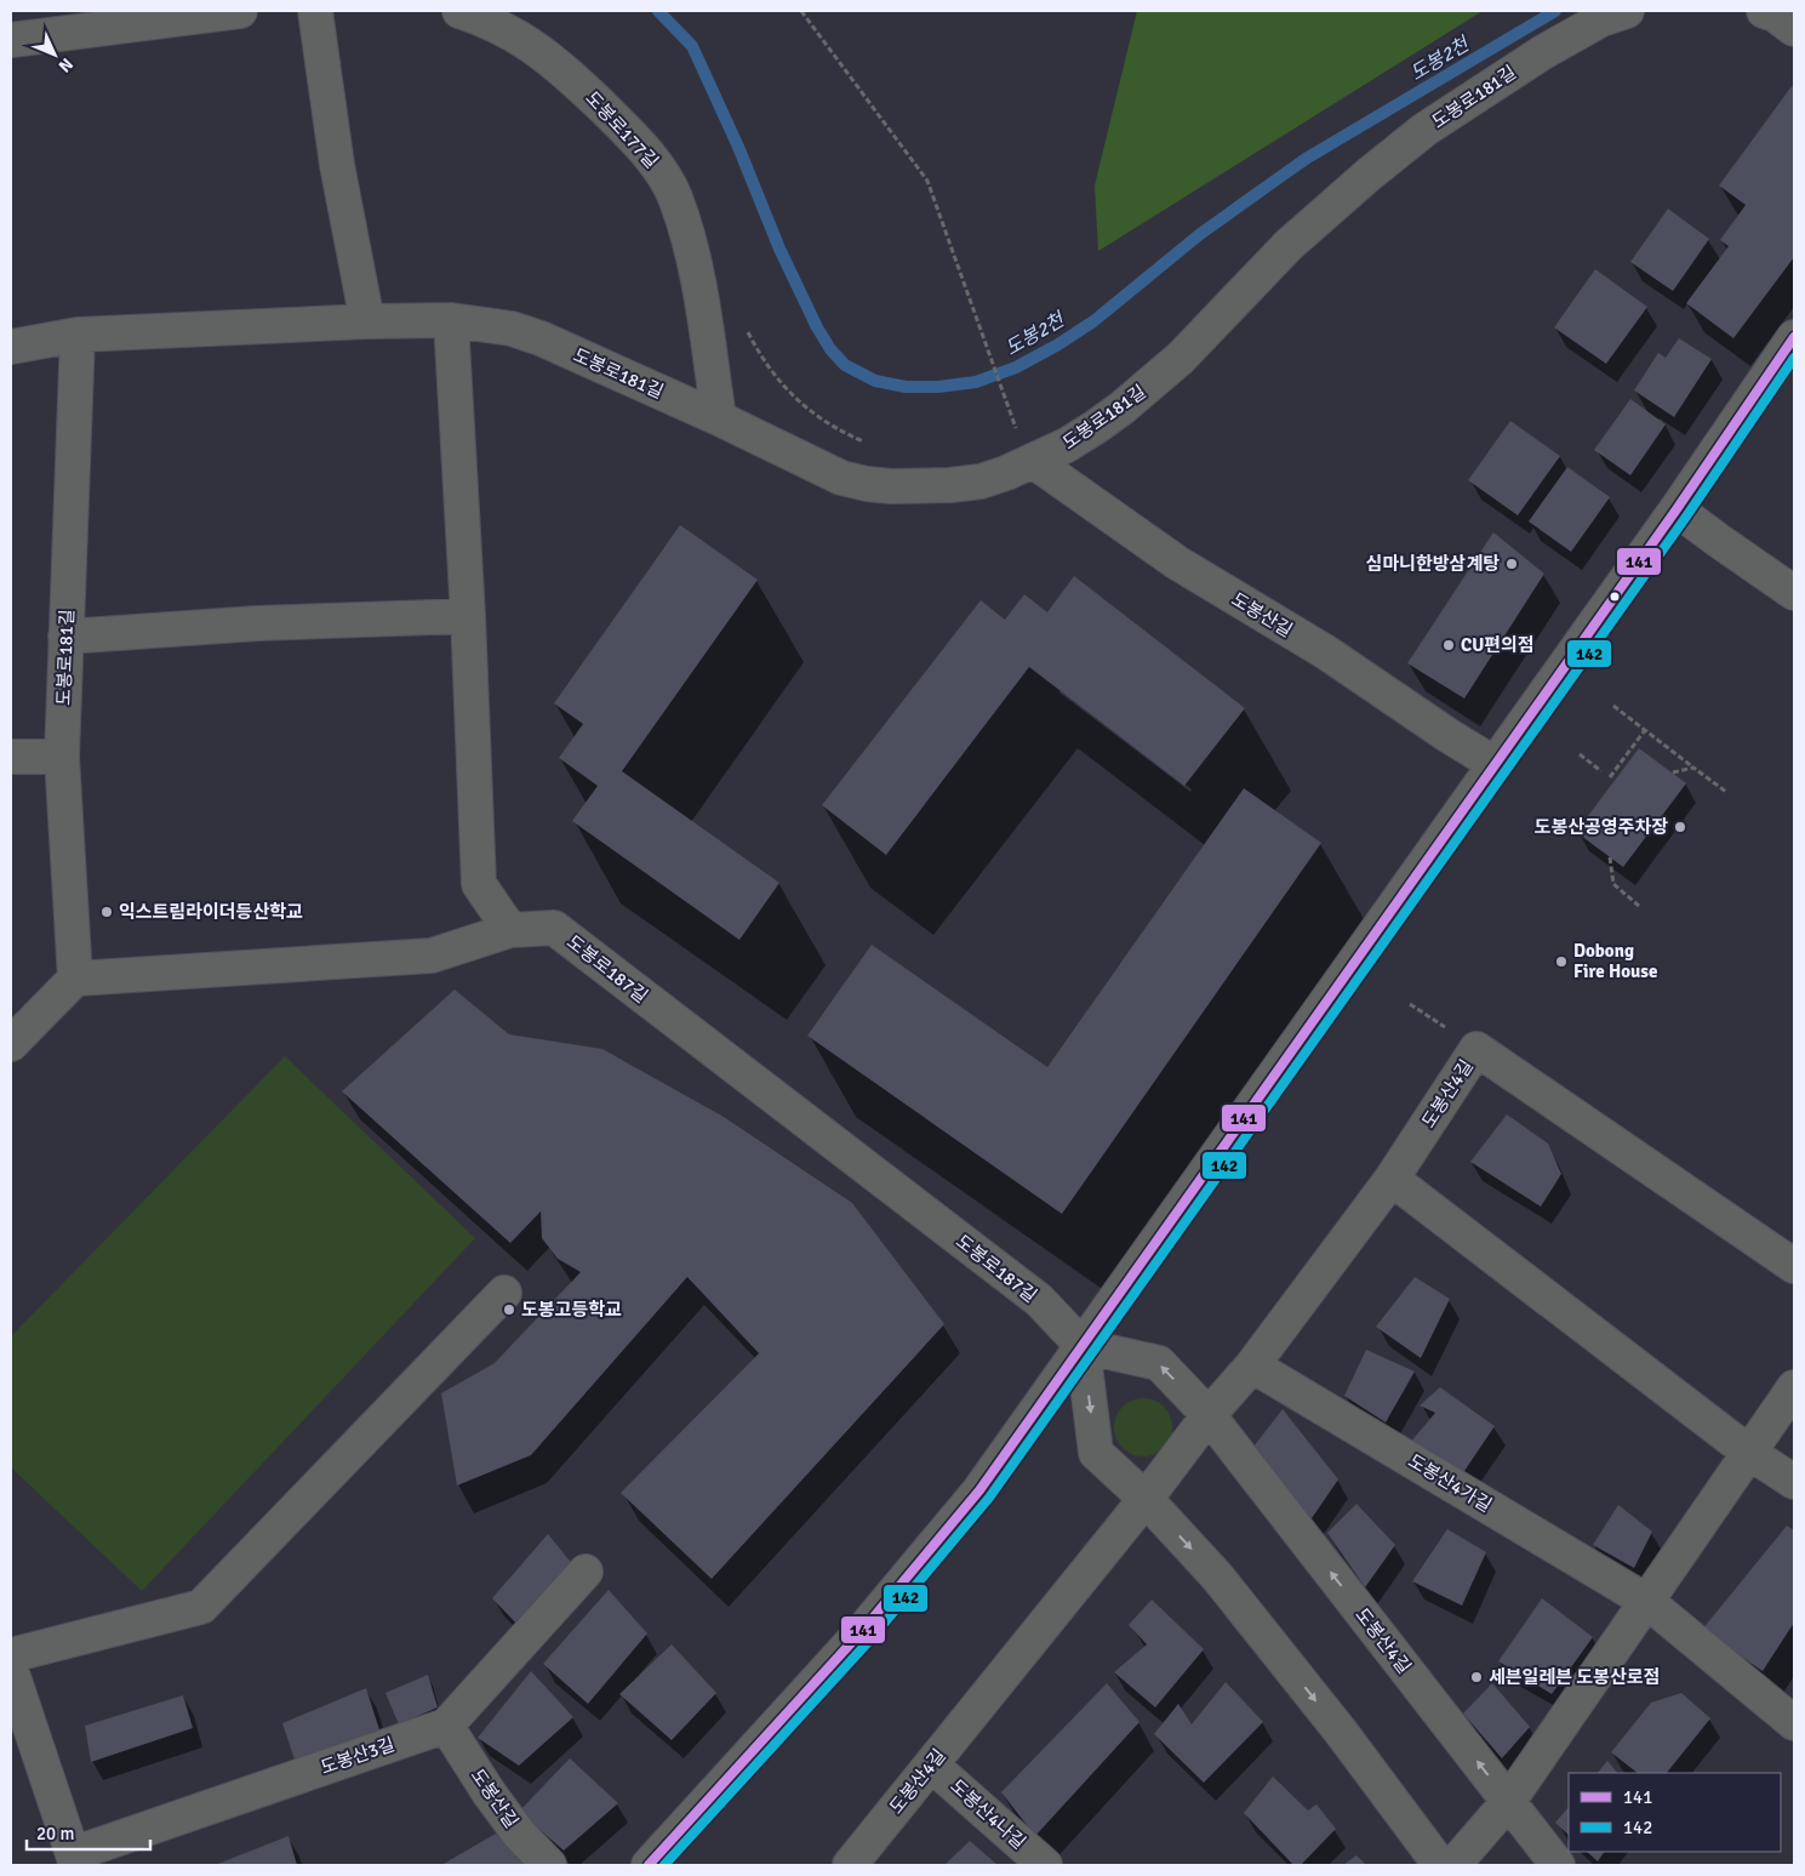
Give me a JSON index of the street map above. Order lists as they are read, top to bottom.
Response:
{
  "streets": {
    "street": [
      "도봉로181길",
      "도봉로177길",
      "도봉산길",
      "도봉로187길",
      "도봉산4길",
      "도봉산4가길",
      "도봉산3길",
      "도봉산4나길"
    ]
  },
  "crossings": [
    ["도봉로181길", "도봉로177길"],
    ["도봉로181길", "도봉산길"],
    ["도봉로181길", "도봉로187길"],
    ["도봉산길", "도봉산3길"],
    ["도봉로187길", "도봉산4길"],
    ["도봉산4길", "도봉산4가길"],
    ["도봉산4길", "도봉산4나길"]
  ],
  "water": ["도봉2천"],
  "places": [
    "심마니한방삼계탕",
    "CU편의점",
    "도봉산공영주차장",
    "익스트림라이더등산학교",
    "Dobong Fire House",
    "도봉고등학교",
    "세븐일레븐 도봉산로점"
  ],
  "lines": ["transit line 141", "transit line 142"],
  "legend": ["141", "142"],
  "scale_bar": "20 m",
  "north": "bottom right"
}
